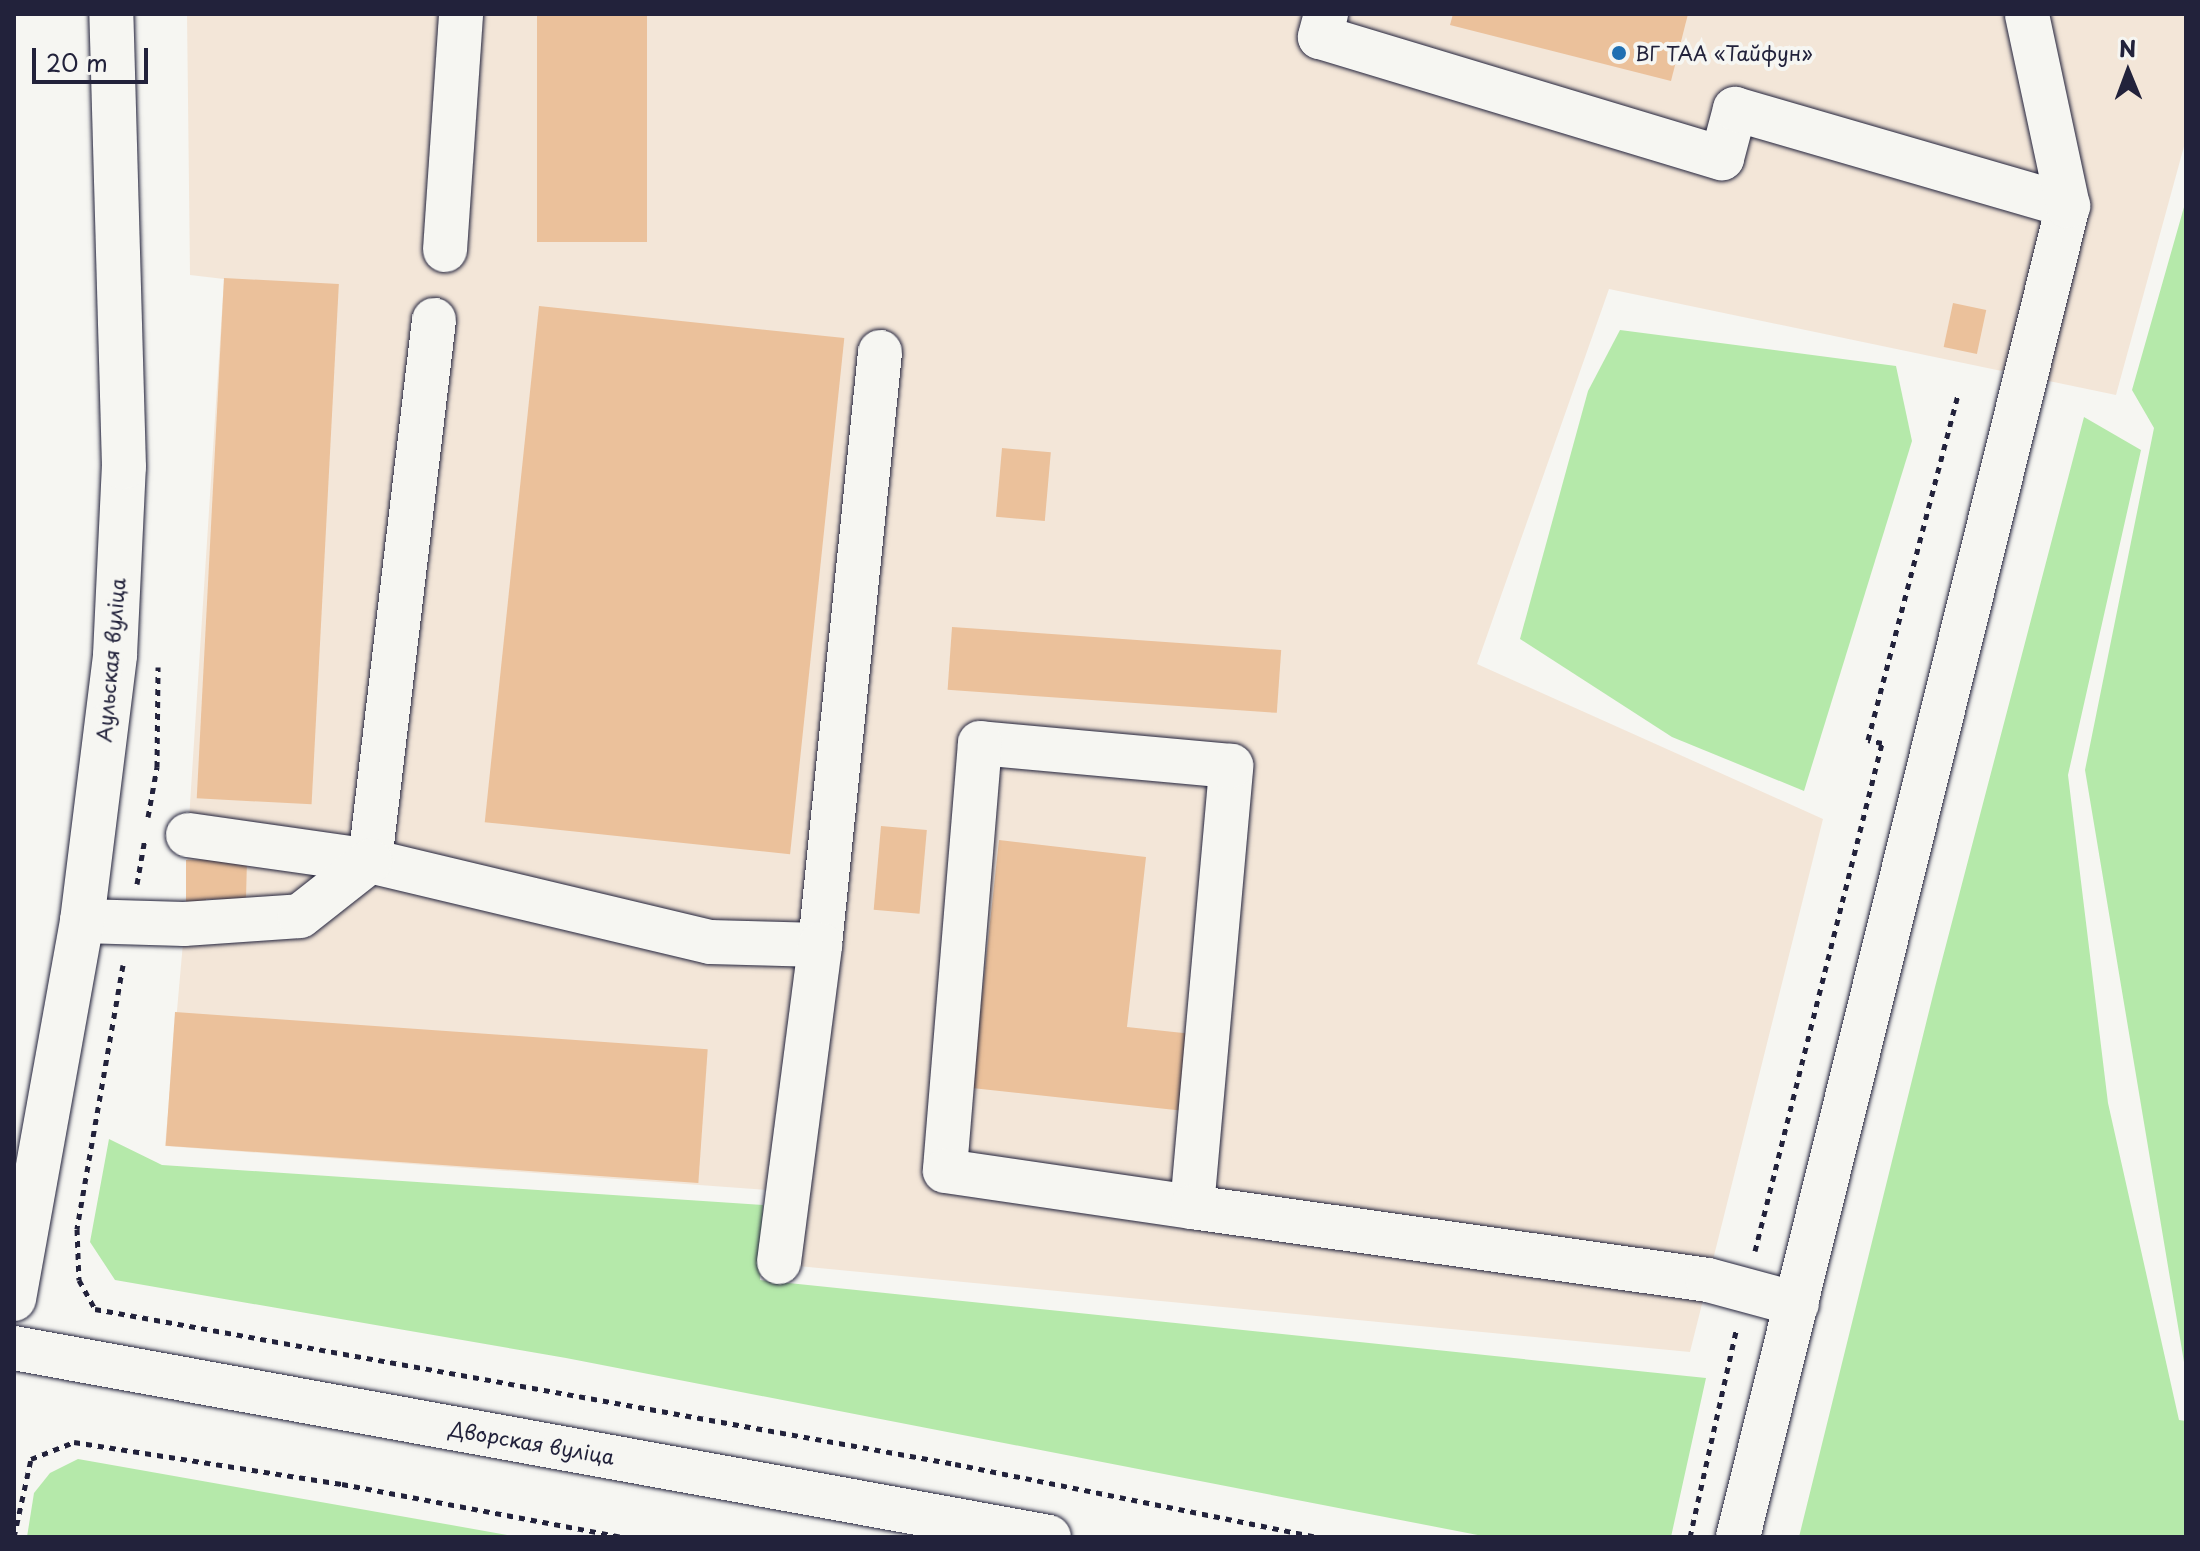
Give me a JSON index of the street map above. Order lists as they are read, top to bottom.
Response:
{
  "streets": {
    "street": ["Аульская вуліца", "Дворская вуліца"]
  },
  "places": ["ВГ ТАА «Тайфун»"],
  "scale_bar": "20 m",
  "north": "top"
}
